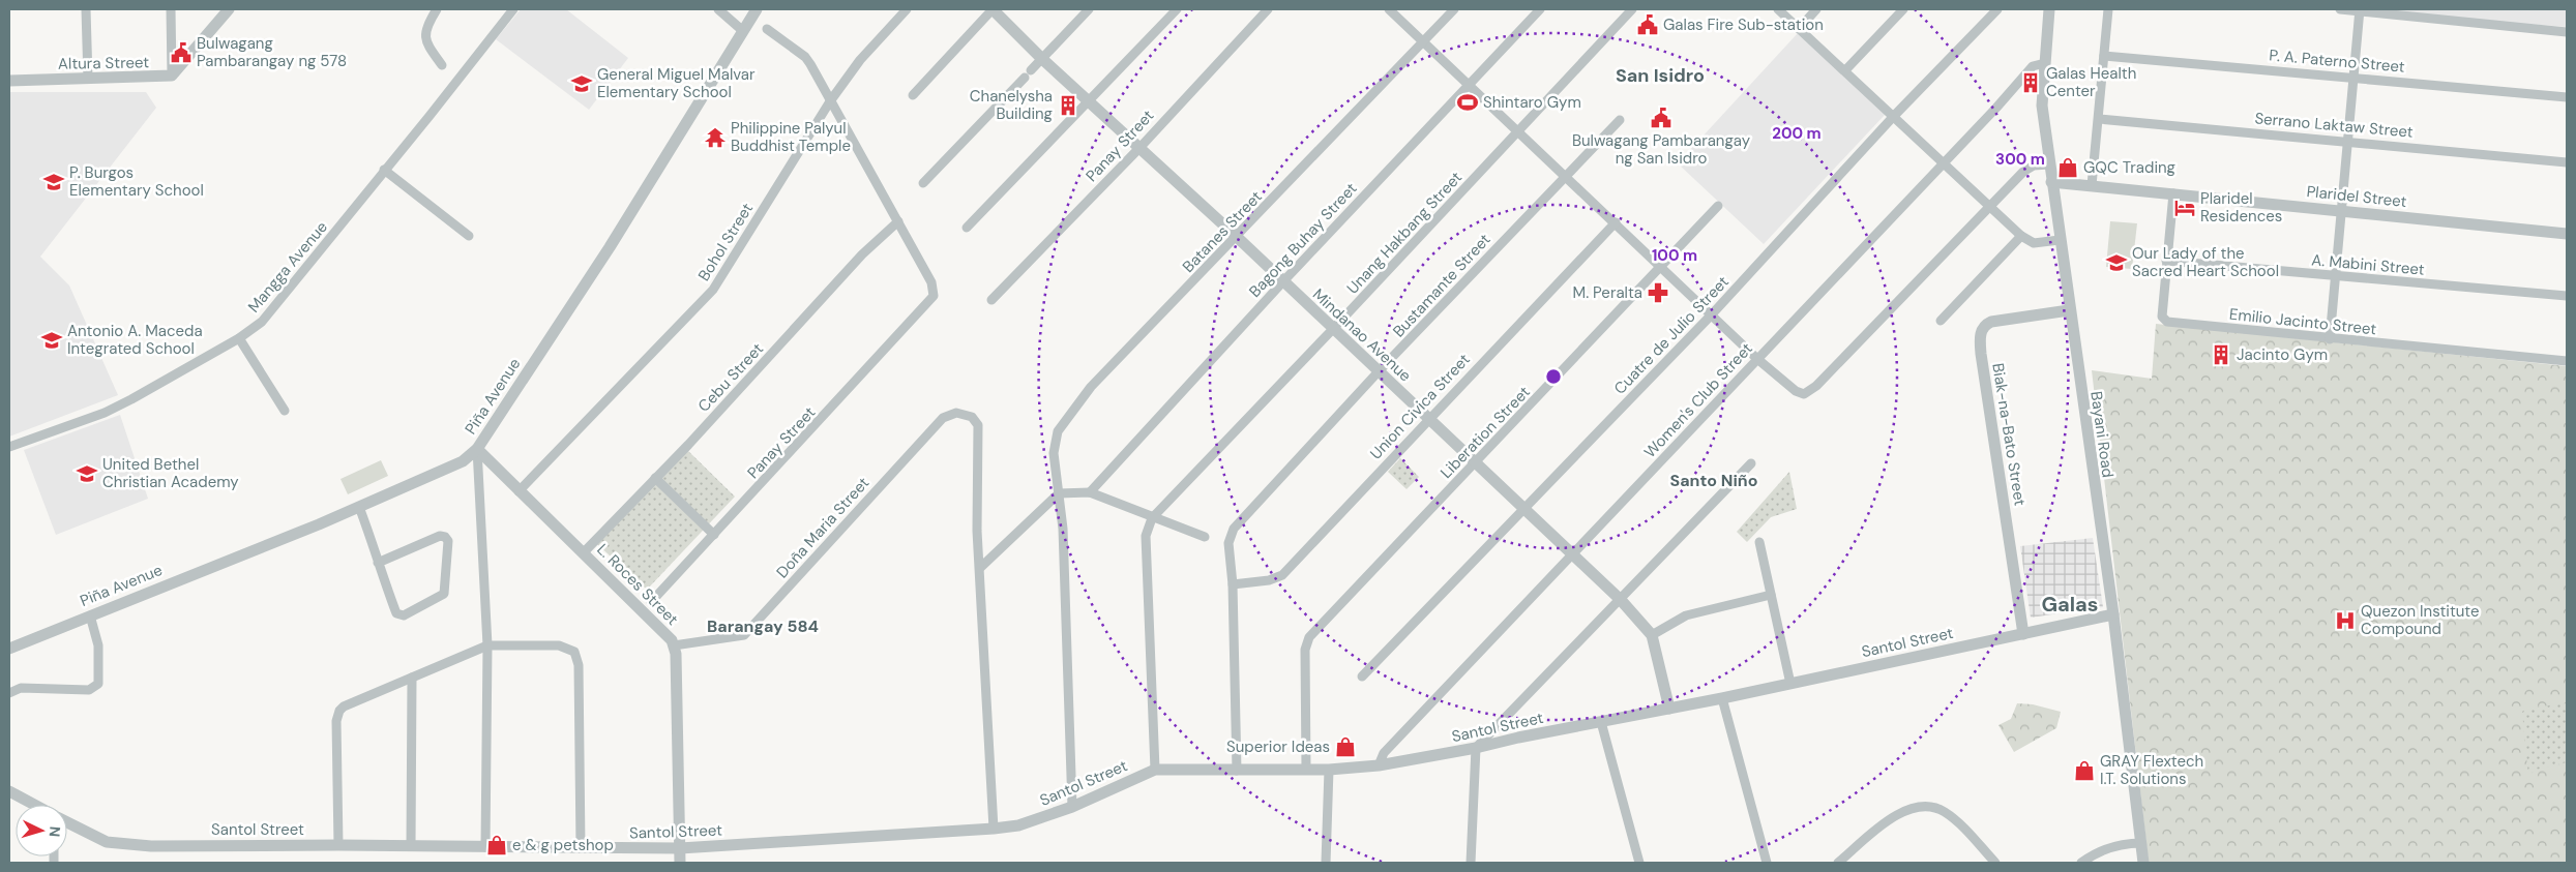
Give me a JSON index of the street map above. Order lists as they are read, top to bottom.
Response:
{
  "streets": {
    "street": [
      "P. A. Paterno Street",
      "Altura Street",
      "Serrano Laktaw Street",
      "Panay Street",
      "Plaridel Street",
      "Batanes Street",
      "Unang Hakbang Street",
      "Bagong Buhay Street",
      "Bohol Street",
      "A. Mabini Street",
      "Mangga Avenue",
      "Bustamante Street",
      "Emilio Jacinto Street",
      "Mindanao Avenue",
      "Cuatre de Julio Street",
      "Cebu Street",
      "Piña Avenue",
      "Women's Club Street",
      "Union Civica Street",
      "Liberation Street",
      "Biak-na-Bato Street",
      "Bayani Road",
      "Doña Maria Street",
      "L. Roces Street",
      "Santol Street"
    ]
  },
  "crossings": [
    ["Panay Street", "Mindanao Avenue"],
    ["Panay Street", "Cebu Street"],
    ["Plaridel Street", "Emilio Jacinto Street"],
    ["Plaridel Street", "Bayani Road"],
    ["Batanes Street", "Mindanao Avenue"],
    ["Batanes Street", "Santol Street"],
    ["Unang Hakbang Street", "Mindanao Avenue"],
    ["Bagong Buhay Street", "Mindanao Avenue"],
    ["Bohol Street", "L. Roces Street"],
    ["A. Mabini Street", "Emilio Jacinto Street"],
    ["Bustamante Street", "Mindanao Avenue"],
    ["Bustamante Street", "Union Civica Street"],
    ["Mindanao Avenue", "Cuatre de Julio Street"],
    ["Mindanao Avenue", "Women's Club Street"],
    ["Mindanao Avenue", "Union Civica Street"],
    ["Mindanao Avenue", "Liberation Street"],
    ["Mindanao Avenue", "Santol Street"],
    ["Cebu Street", "L. Roces Street"],
    ["Piña Avenue", "L. Roces Street"],
    ["Women's Club Street", "Bayani Road"],
    ["Women's Club Street", "Santol Street"],
    ["Liberation Street", "Santol Street"],
    ["Biak-na-Bato Street", "Bayani Road"],
    ["Biak-na-Bato Street", "Santol Street"],
    ["Bayani Road", "Santol Street"],
    ["Doña Maria Street", "L. Roces Street"],
    ["L. Roces Street", "Santol Street"]
  ],
  "districts": [
    "San Isidro",
    "Santo Niño",
    "Galas",
    "Barangay 584"
  ],
  "places": {
    "public building": ["Galas Fire Sub-station", "Bulwagang Pambarangay ng 578", "Bulwagang Pambarangay ng San Isidro"],
    "building": ["Galas Health Center", "Chanelysha Building", "Jacinto Gym"],
    "school or university": [
      "General Miguel Malvar Elementary School",
      "P. Burgos Elementary School",
      "Our Lady of the Sacred Heart School",
      "Antonio A. Maceda Integrated School",
      "United Bethel Christian Academy"
    ],
    "sports": ["Shintaro Gym"],
    "temple": ["Philippine Palyul Buddhist Temple"],
    "shop": [
      "GQC Trading",
      "Superior Ideas",
      "GRAY Flextech I.T. Solutions",
      "e & g petshop"
    ],
    "hotel": ["Plaridel Residences"],
    "pharmacy": ["M. Peralta"],
    "hospital": ["Quezon Institute Compound"]
  },
  "north": "right",
  "rings": ["200 m", "300 m", "100 m"]
}
